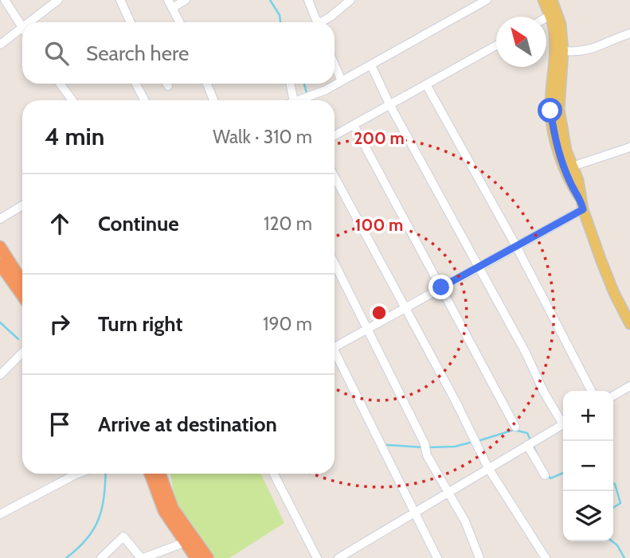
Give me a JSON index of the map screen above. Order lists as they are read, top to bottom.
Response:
{
  "north": "top left",
  "page": {
    "search": "Search here",
    "heading": ["4 min", "Walk · 310 m"],
    "list": [
      ["Continue", "120 m"],
      ["Turn right", "190 m"],
      "Arrive at destination"
    ],
    "map_buttons": ["+", "−"]
  },
  "rings": ["200 m", "100 m"]
}
